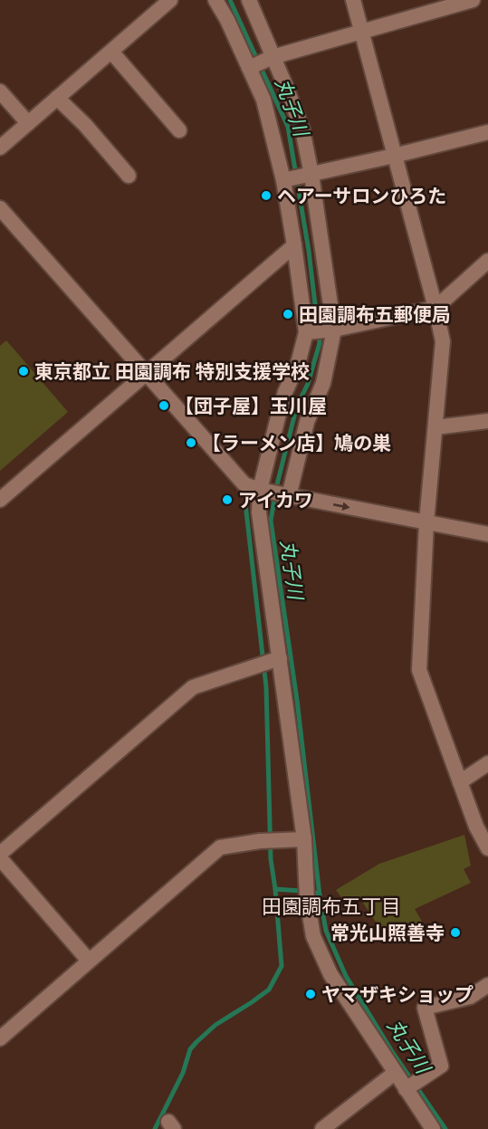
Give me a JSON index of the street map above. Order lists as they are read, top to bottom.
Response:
{
  "districts": ["田園調布五丁目"],
  "water": ["丸子川"],
  "places": [
    "ヘアーサロンひろた",
    "田園調布五郵便局",
    "東京都立 田園調布 特別支援学校",
    "【団子屋】玉川屋",
    "【ラーメン店】鳩の巣",
    "アイカワ",
    "常光山照善寺",
    "ヤマザキショップ"
  ]
}
